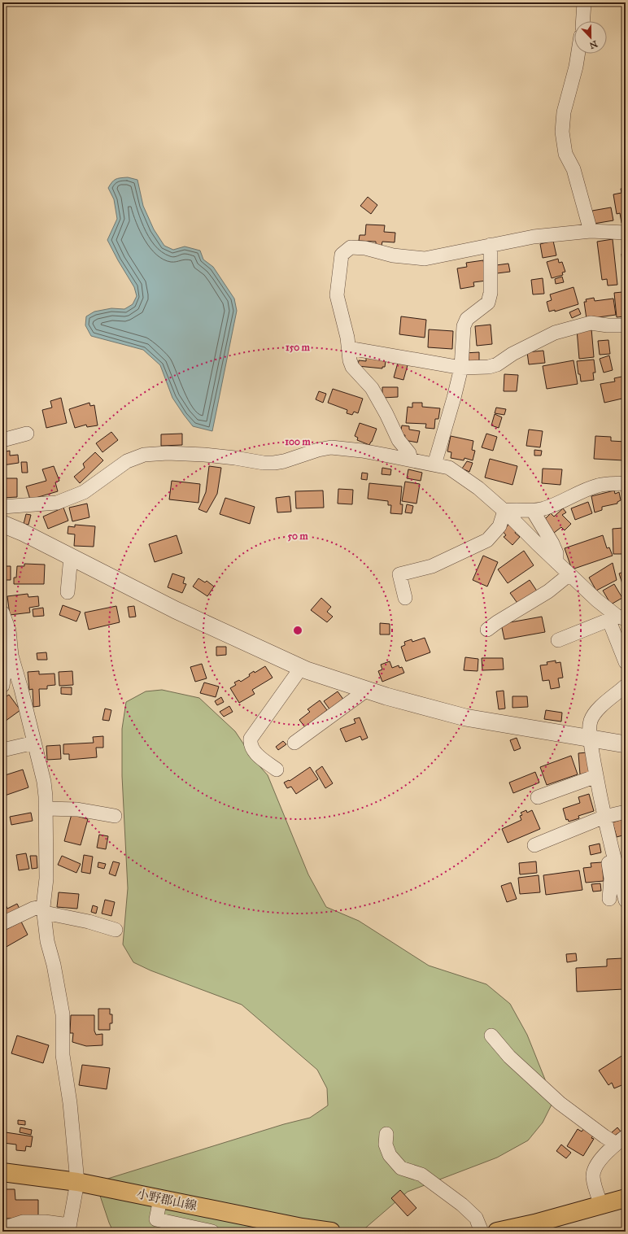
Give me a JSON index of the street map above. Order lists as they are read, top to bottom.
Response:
{
  "streets": {
    "main road": ["小野郡山線"]
  },
  "north": "bottom",
  "rings": ["150 m", "100 m", "50 m"]
}
